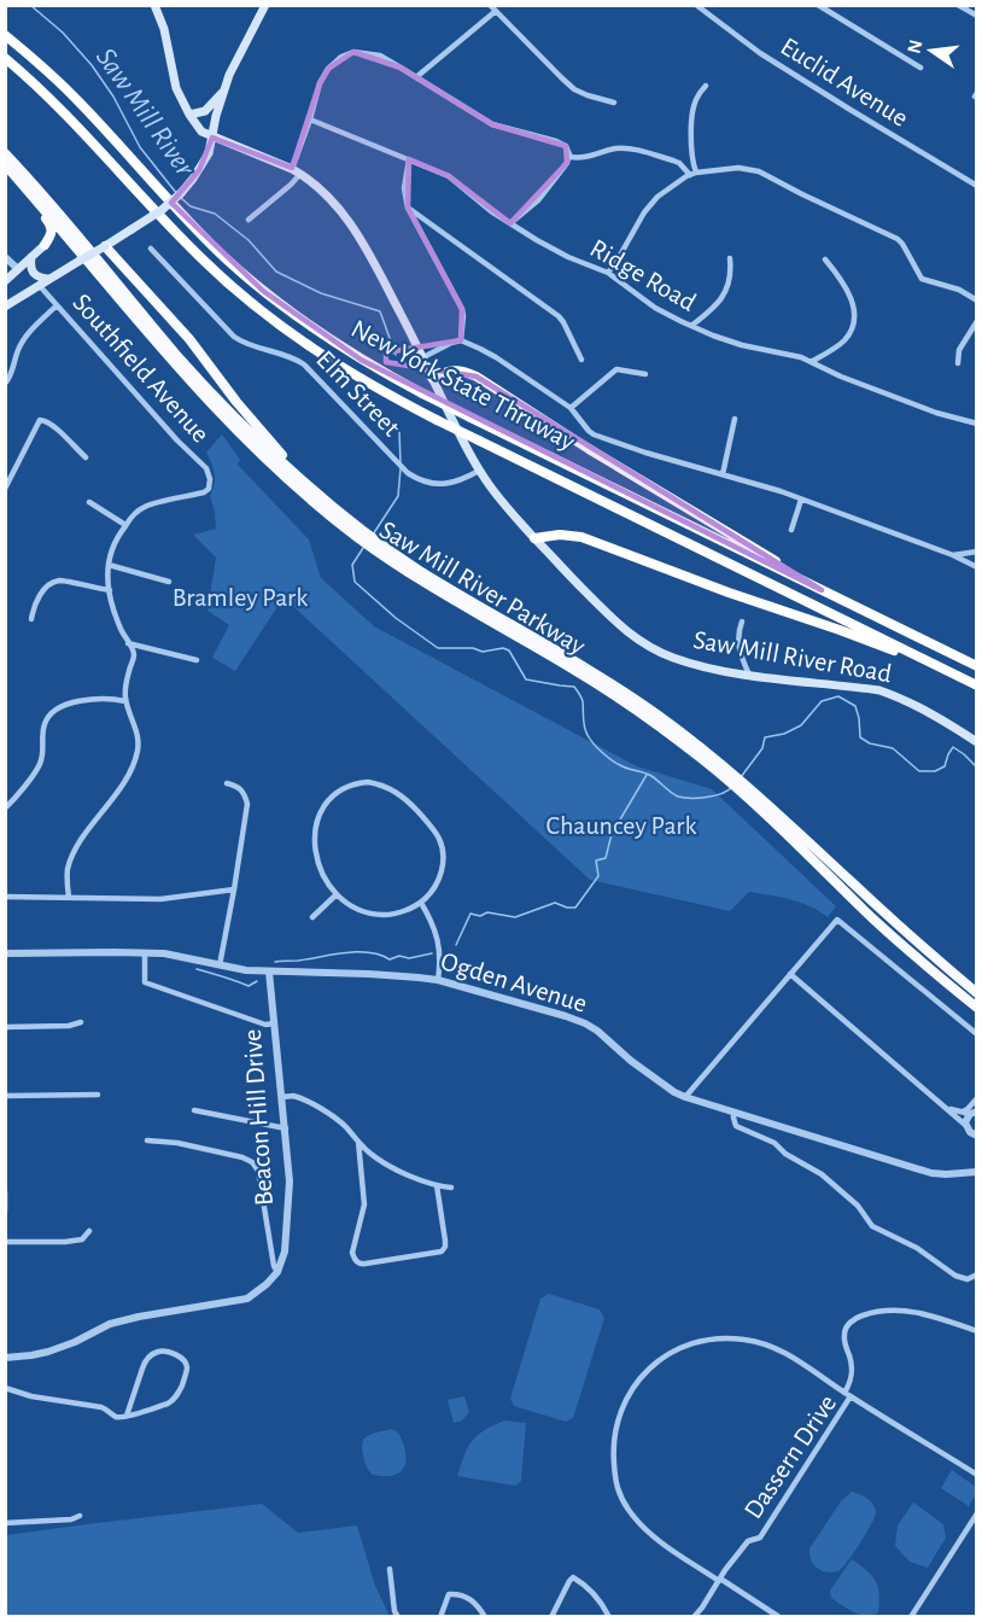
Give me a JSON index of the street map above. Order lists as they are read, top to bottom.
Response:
{
  "streets": {
    "highway": ["New York State Thruway", "Saw Mill River Parkway"],
    "main road": ["Saw Mill River Road"],
    "street": [
      "Euclid Avenue",
      "Ridge Road",
      "Southfield Avenue",
      "Elm Street",
      "Ogden Avenue",
      "Beacon Hill Drive",
      "Dassern Drive"
    ]
  },
  "crossings": [
    ["Elm Street", "Saw Mill River Road"],
    ["Ogden Avenue", "Beacon Hill Drive"]
  ],
  "water": ["Saw Mill River"],
  "parks": ["Bramley Park", "Chauncey Park"],
  "north": "left"
}
